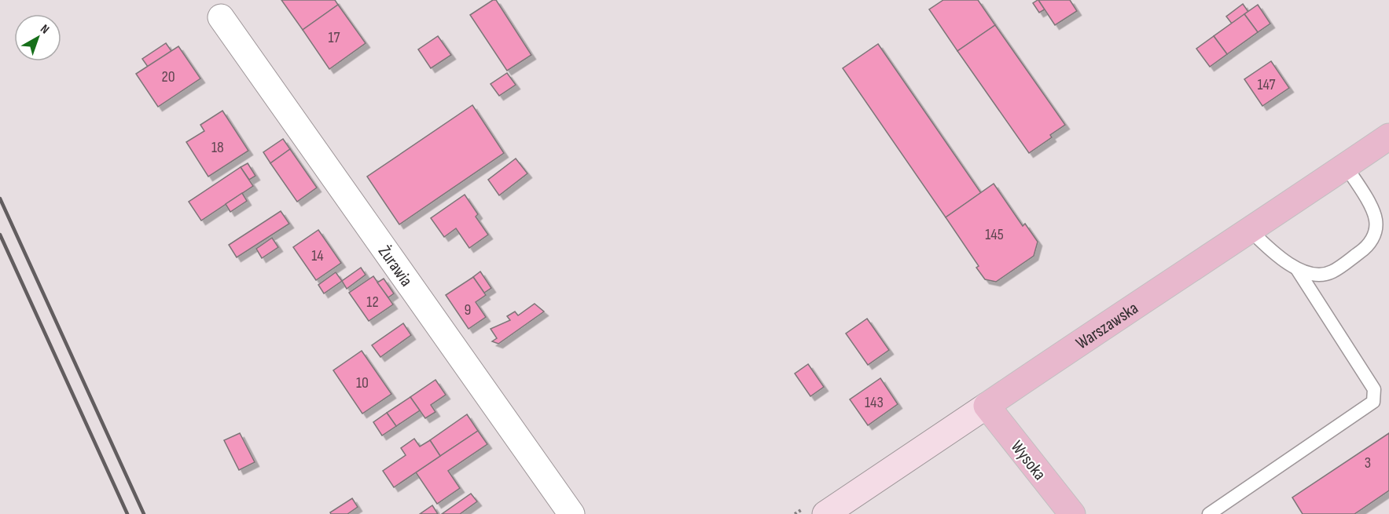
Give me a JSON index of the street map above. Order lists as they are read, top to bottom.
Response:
{
  "streets": {
    "main road": ["Warszawska", "Wysoka"],
    "street": ["Żurawia"]
  },
  "crossings": [
    ["Warszawska", "Wysoka"]
  ],
  "house_numbers": [
    "17",
    "20",
    "147",
    "18",
    "145",
    "14",
    "12",
    "9",
    "10",
    "143",
    "3"
  ],
  "north": "top right"
}
